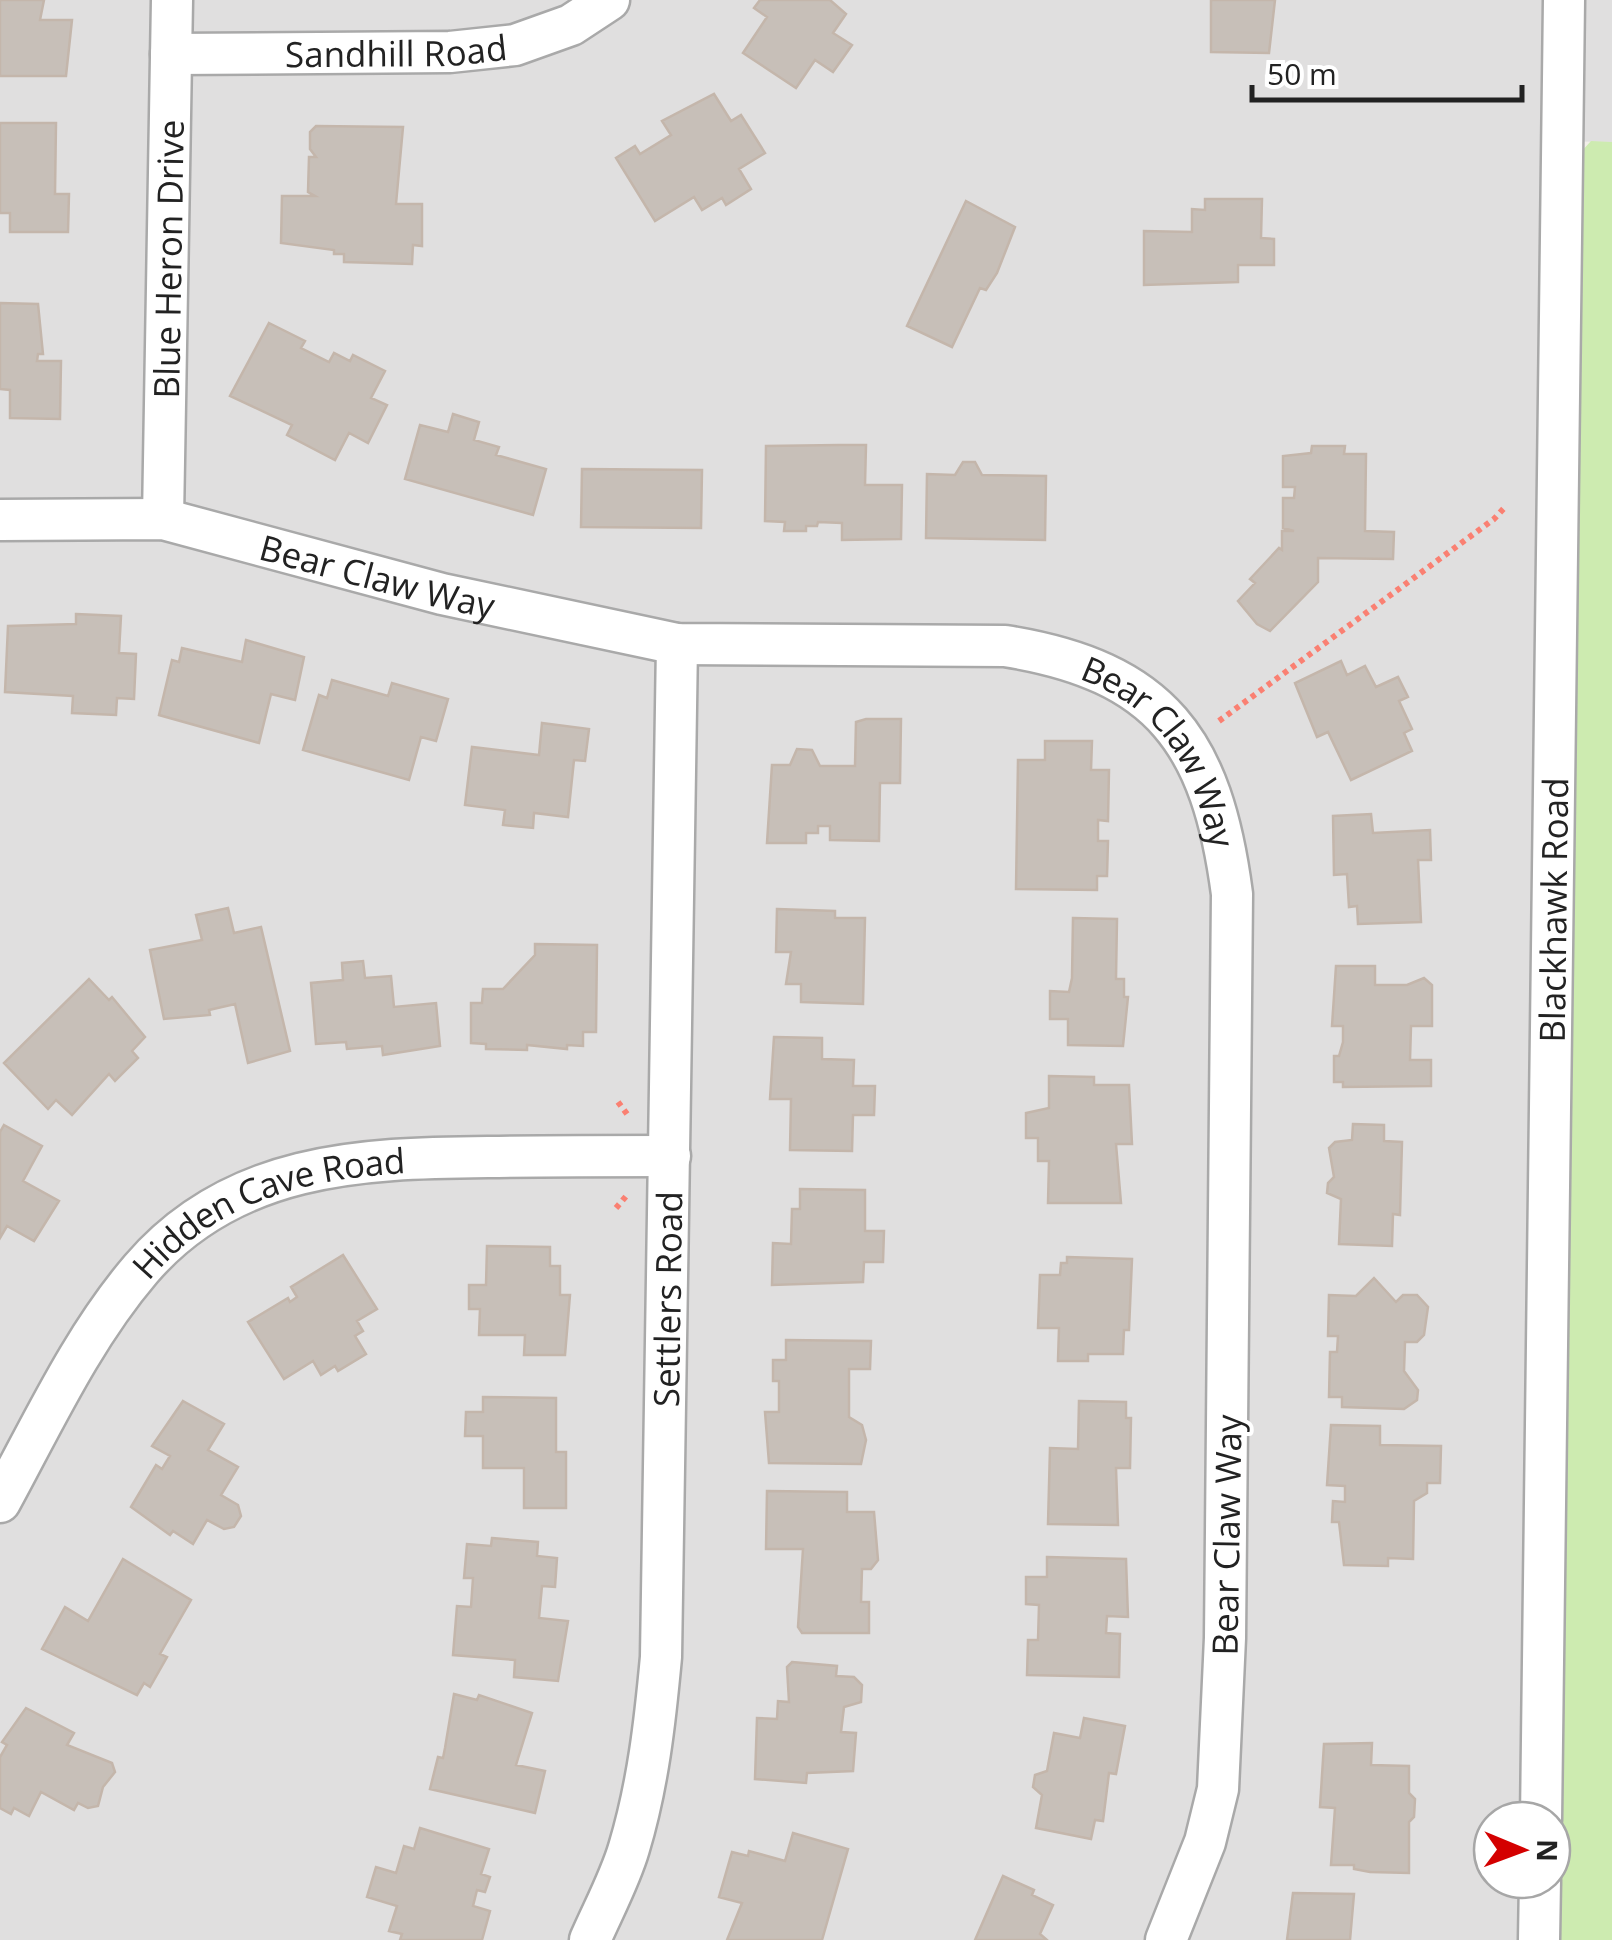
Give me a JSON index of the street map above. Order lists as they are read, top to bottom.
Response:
{
  "streets": {
    "street": [
      "Sandhill Road",
      "Blue Heron Drive",
      "Bear Claw Way",
      "Blackhawk Road",
      "Hidden Cave Road",
      "Settlers Road"
    ]
  },
  "crossings": [
    ["Sandhill Road", "Blue Heron Drive"],
    ["Blue Heron Drive", "Bear Claw Way"],
    ["Bear Claw Way", "Settlers Road"],
    ["Hidden Cave Road", "Settlers Road"]
  ],
  "scale_bar": "50 m",
  "north": "right"
}
